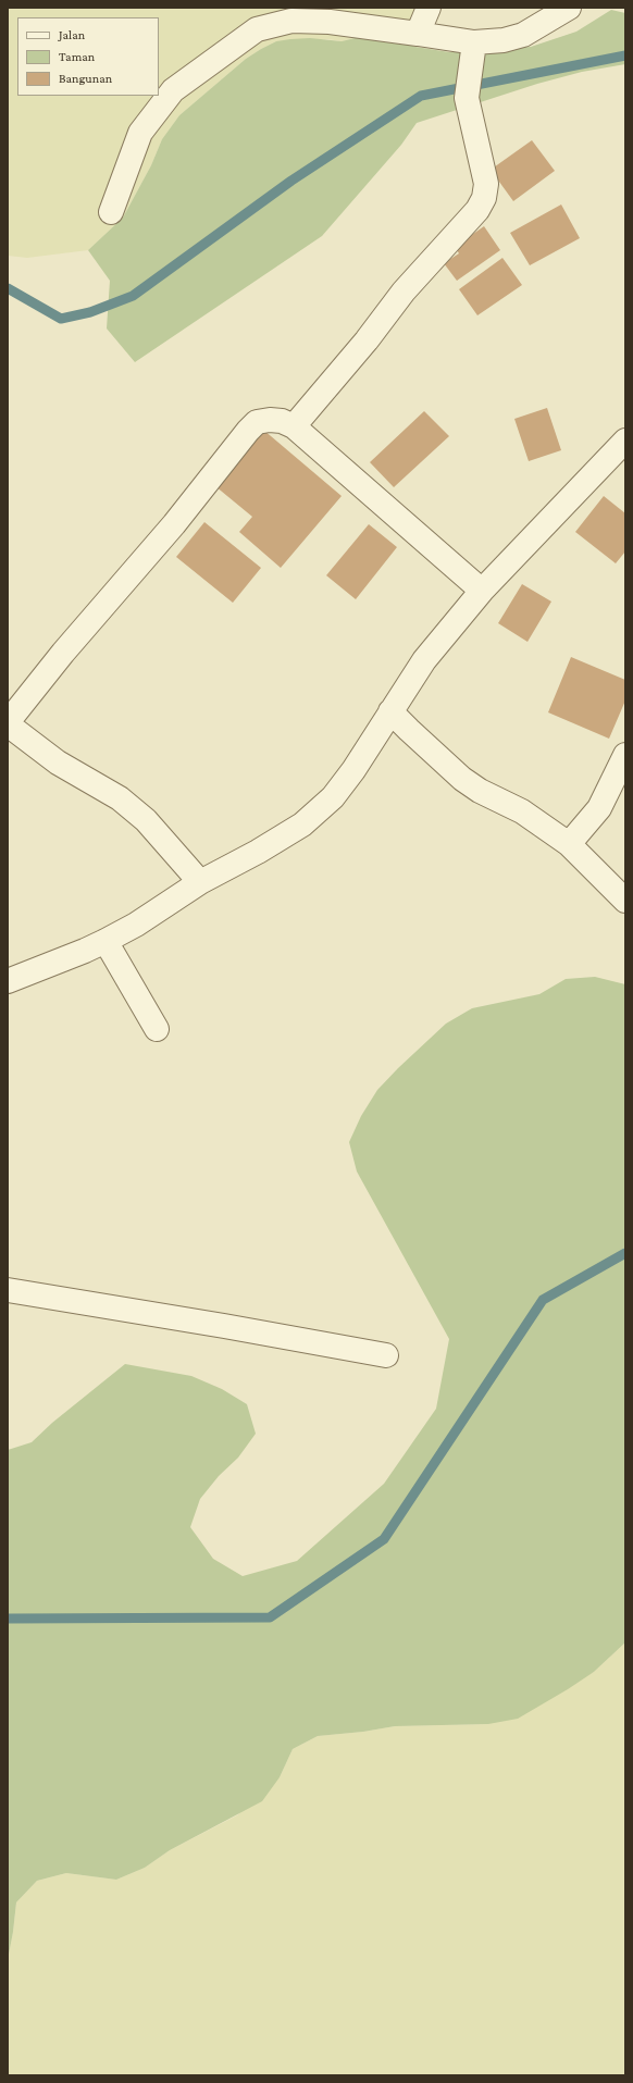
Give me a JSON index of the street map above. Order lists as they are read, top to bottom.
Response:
{
  "legend": ["Jalan", "Taman", "Bangunan"]
}
